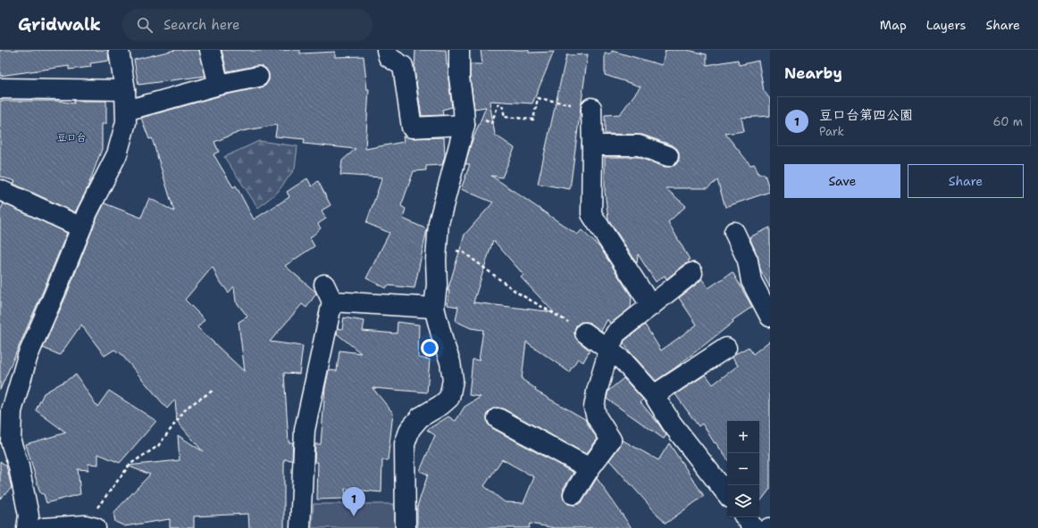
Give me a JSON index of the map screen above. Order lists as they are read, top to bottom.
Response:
{
  "districts": ["豆口台"],
  "page": {
    "header": "Gridwalk",
    "search": "Search here",
    "nav": ["Map", "Layers", "Share"],
    "heading": "Nearby",
    "list": [
      {
        "mark": "1",
        "name": "豆口台第四公園",
        "note": "Park",
        "value": "60 m"
      }
    ],
    "buttons": ["Save", "Share"],
    "map_buttons": ["+", "−"],
    "pins": "1"
  }
}
